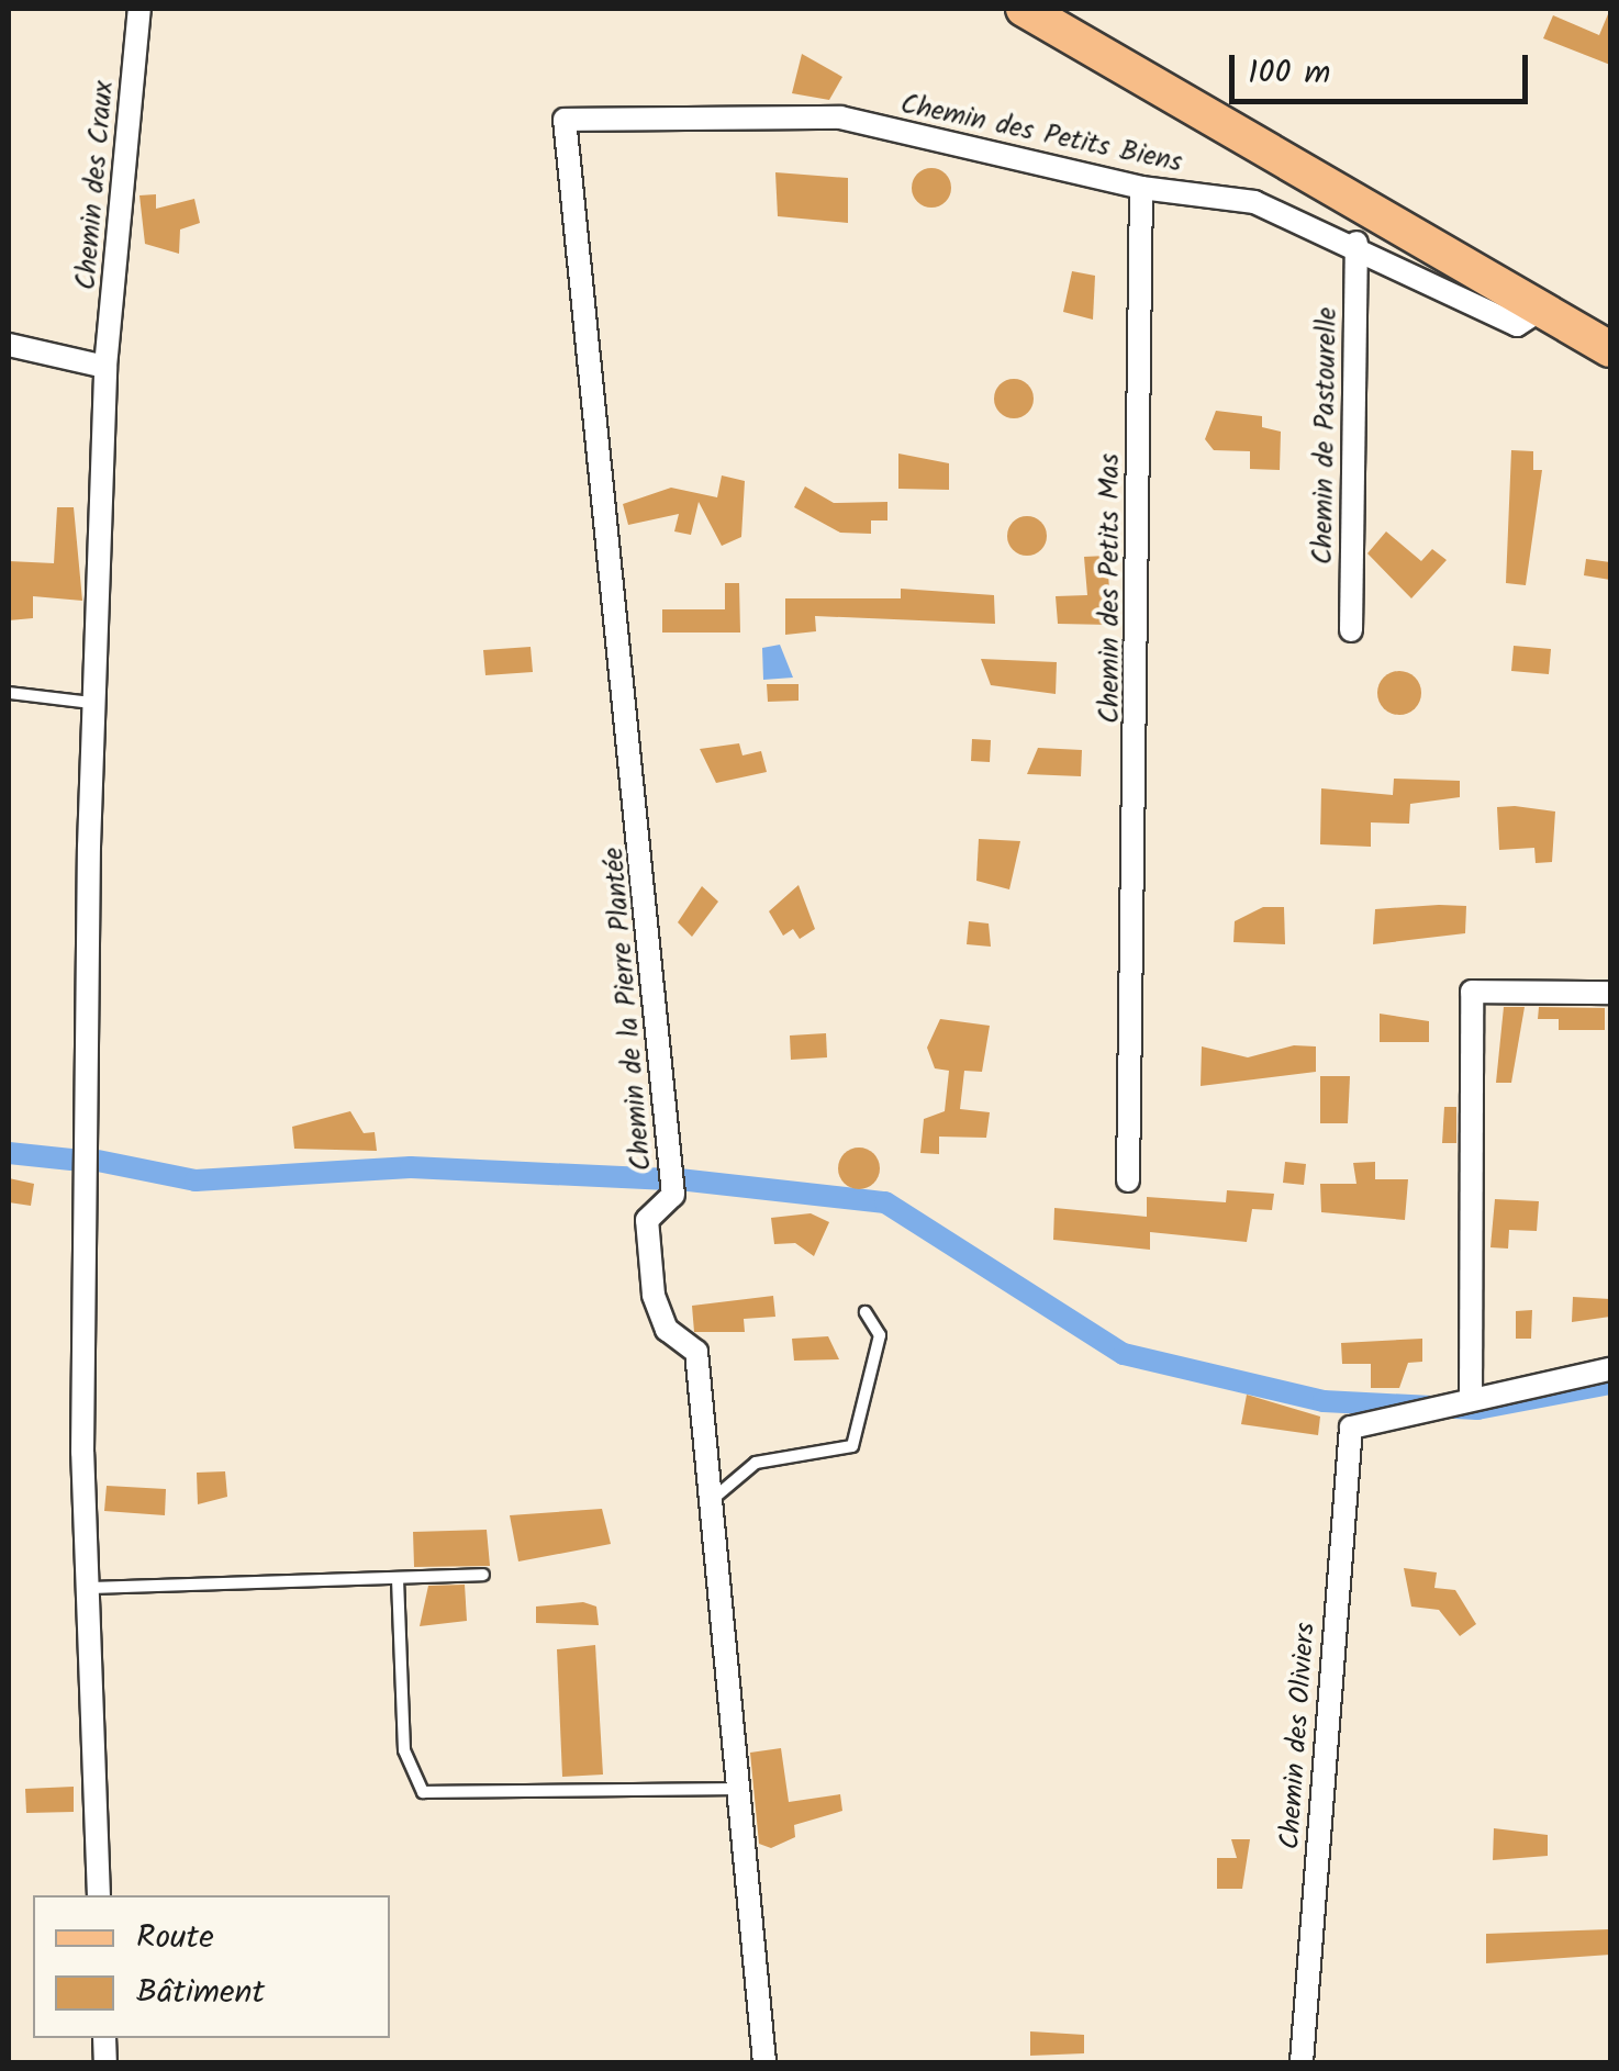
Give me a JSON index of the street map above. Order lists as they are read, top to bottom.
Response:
{
  "streets": {
    "street": [
      "Chemin des Petits Biens",
      "Chemin des Craux",
      "Chemin de Pastourelle",
      "Chemin des Petits Mas",
      "Chemin de la Pierre Plantée",
      "Chemin des Oliviers"
    ]
  },
  "crossings": [
    ["Chemin des Petits Biens", "Chemin de Pastourelle"],
    ["Chemin des Petits Biens", "Chemin des Petits Mas"],
    ["Chemin des Petits Biens", "Chemin de la Pierre Plantée"]
  ],
  "legend": ["Route", "Bâtiment"],
  "scale_bar": "100 m"
}
